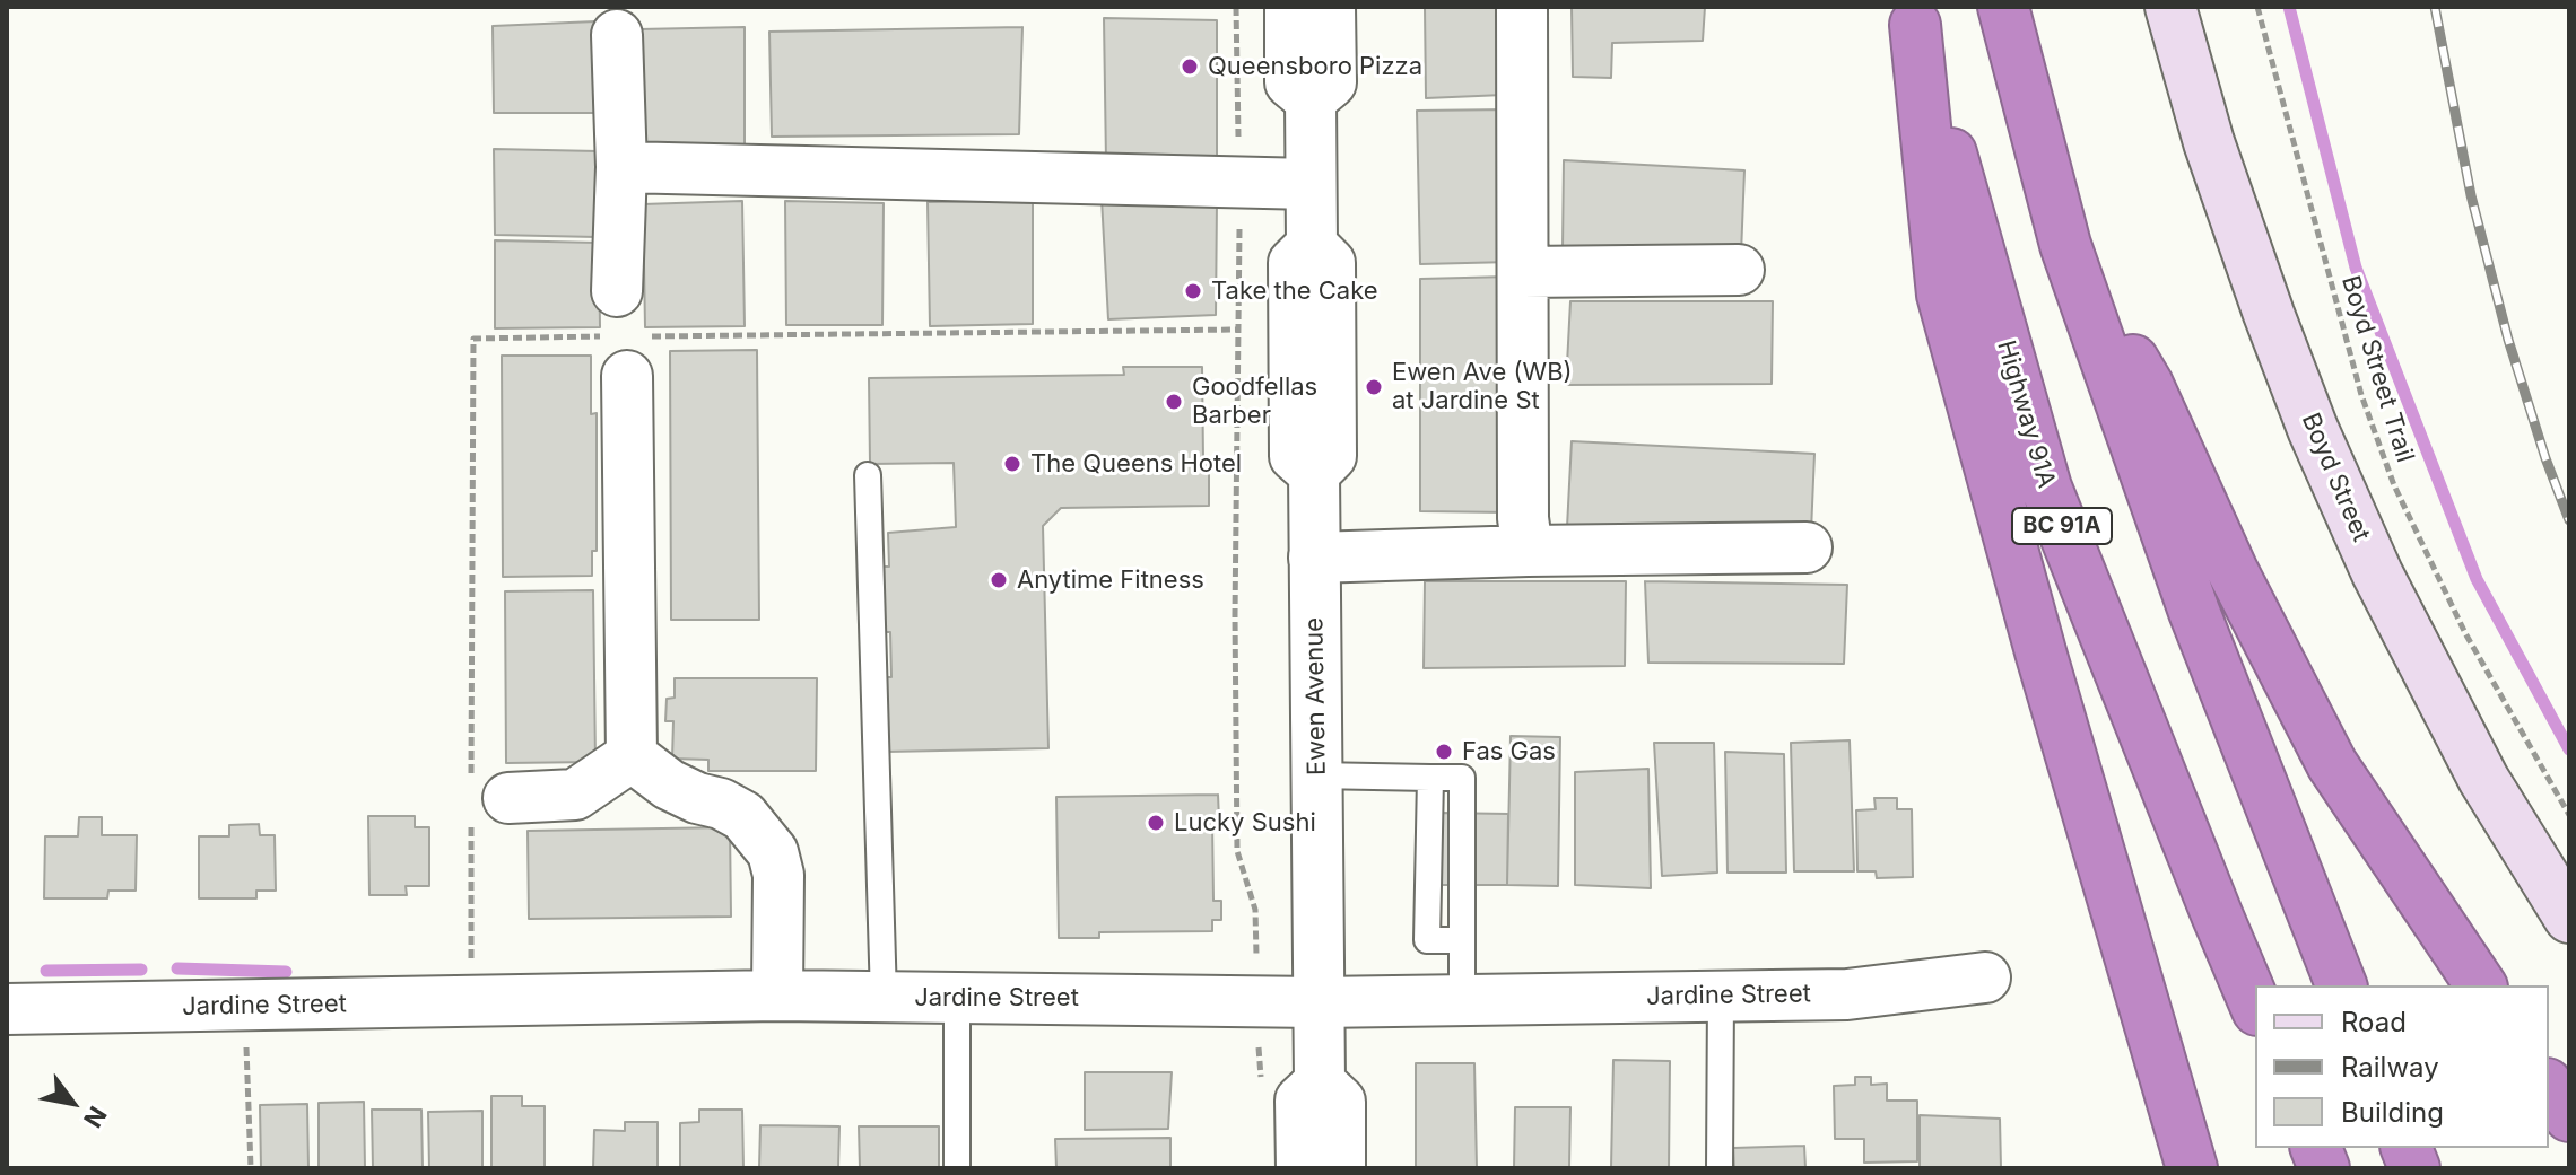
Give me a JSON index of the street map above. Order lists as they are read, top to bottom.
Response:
{
  "streets": {
    "highway": ["Highway 91A", "BC 91A"],
    "main road": ["Boyd Street"],
    "street": ["Ewen Avenue", "Jardine Street"],
    "path": ["Boyd Street Trail"]
  },
  "crossings": [
    ["Ewen Avenue", "Jardine Street"]
  ],
  "places": [
    "Queensboro Pizza",
    "Take the Cake",
    "Ewen Ave (WB) at Jardine St",
    "Goodfellas Barber",
    "The Queens Hotel",
    "Anytime Fitness",
    "Fas Gas",
    "Lucky Sushi"
  ],
  "legend": ["Road", "Railway", "Building"],
  "north": "bottom right"
}
